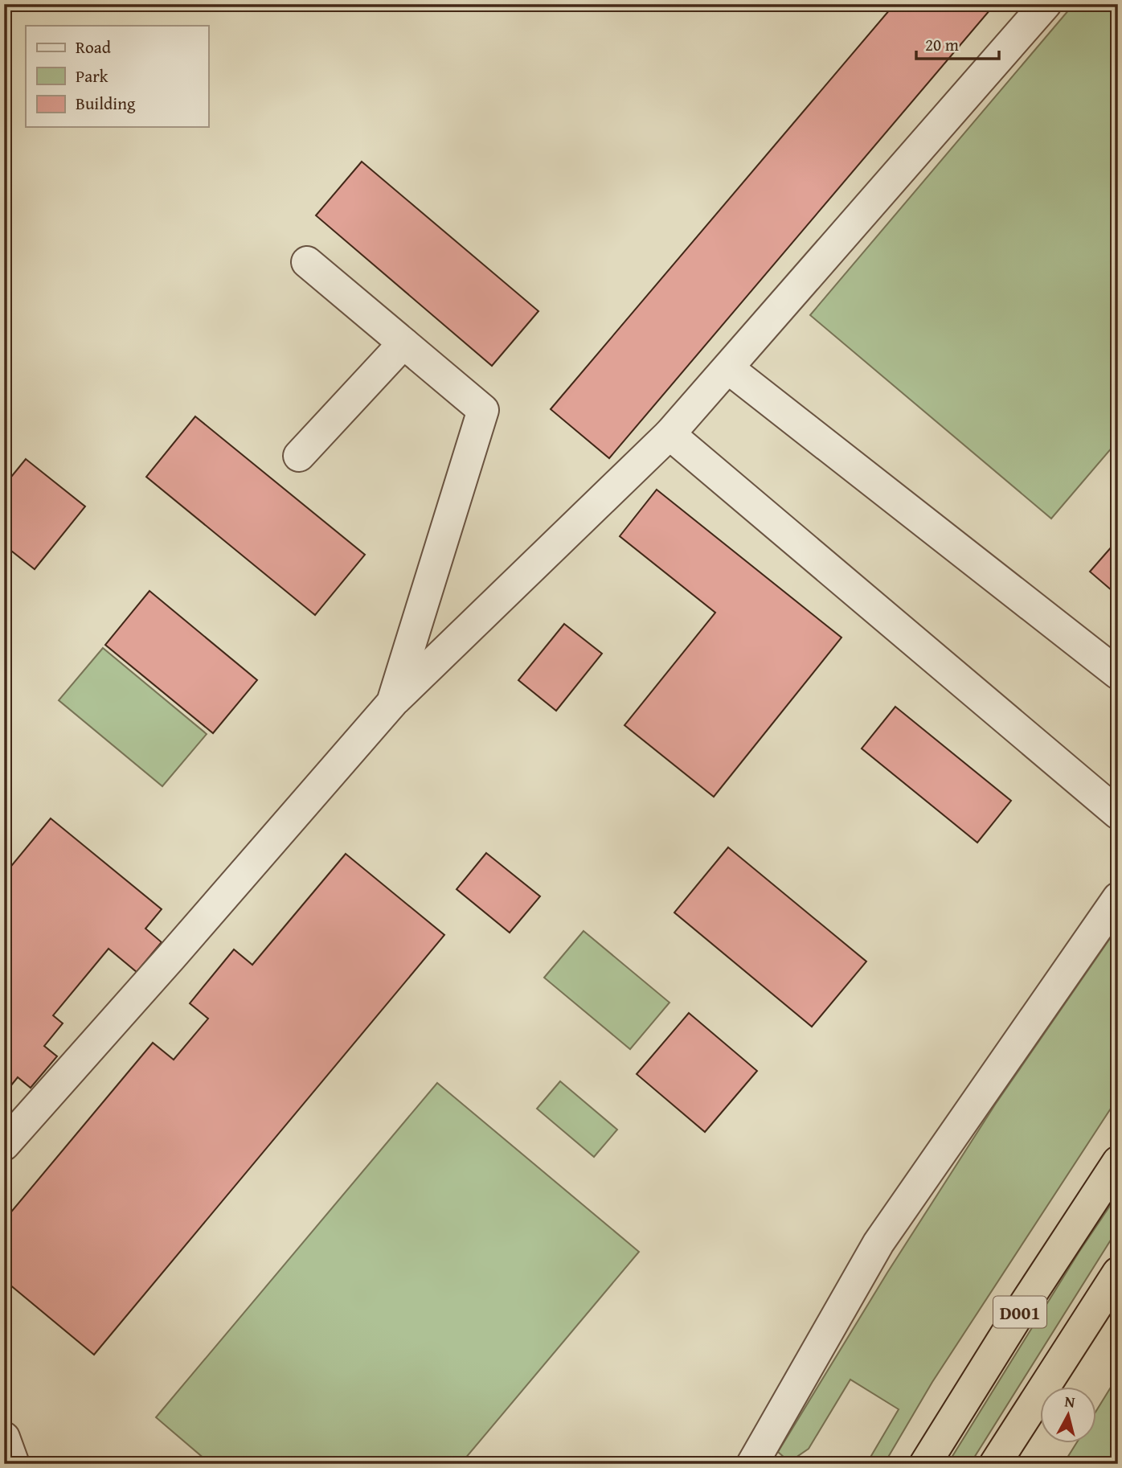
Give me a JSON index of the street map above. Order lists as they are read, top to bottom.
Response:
{
  "streets": {
    "highway": ["D001"]
  },
  "legend": ["Road", "Park", "Building"],
  "scale_bar": "20 m",
  "north": "top"
}
